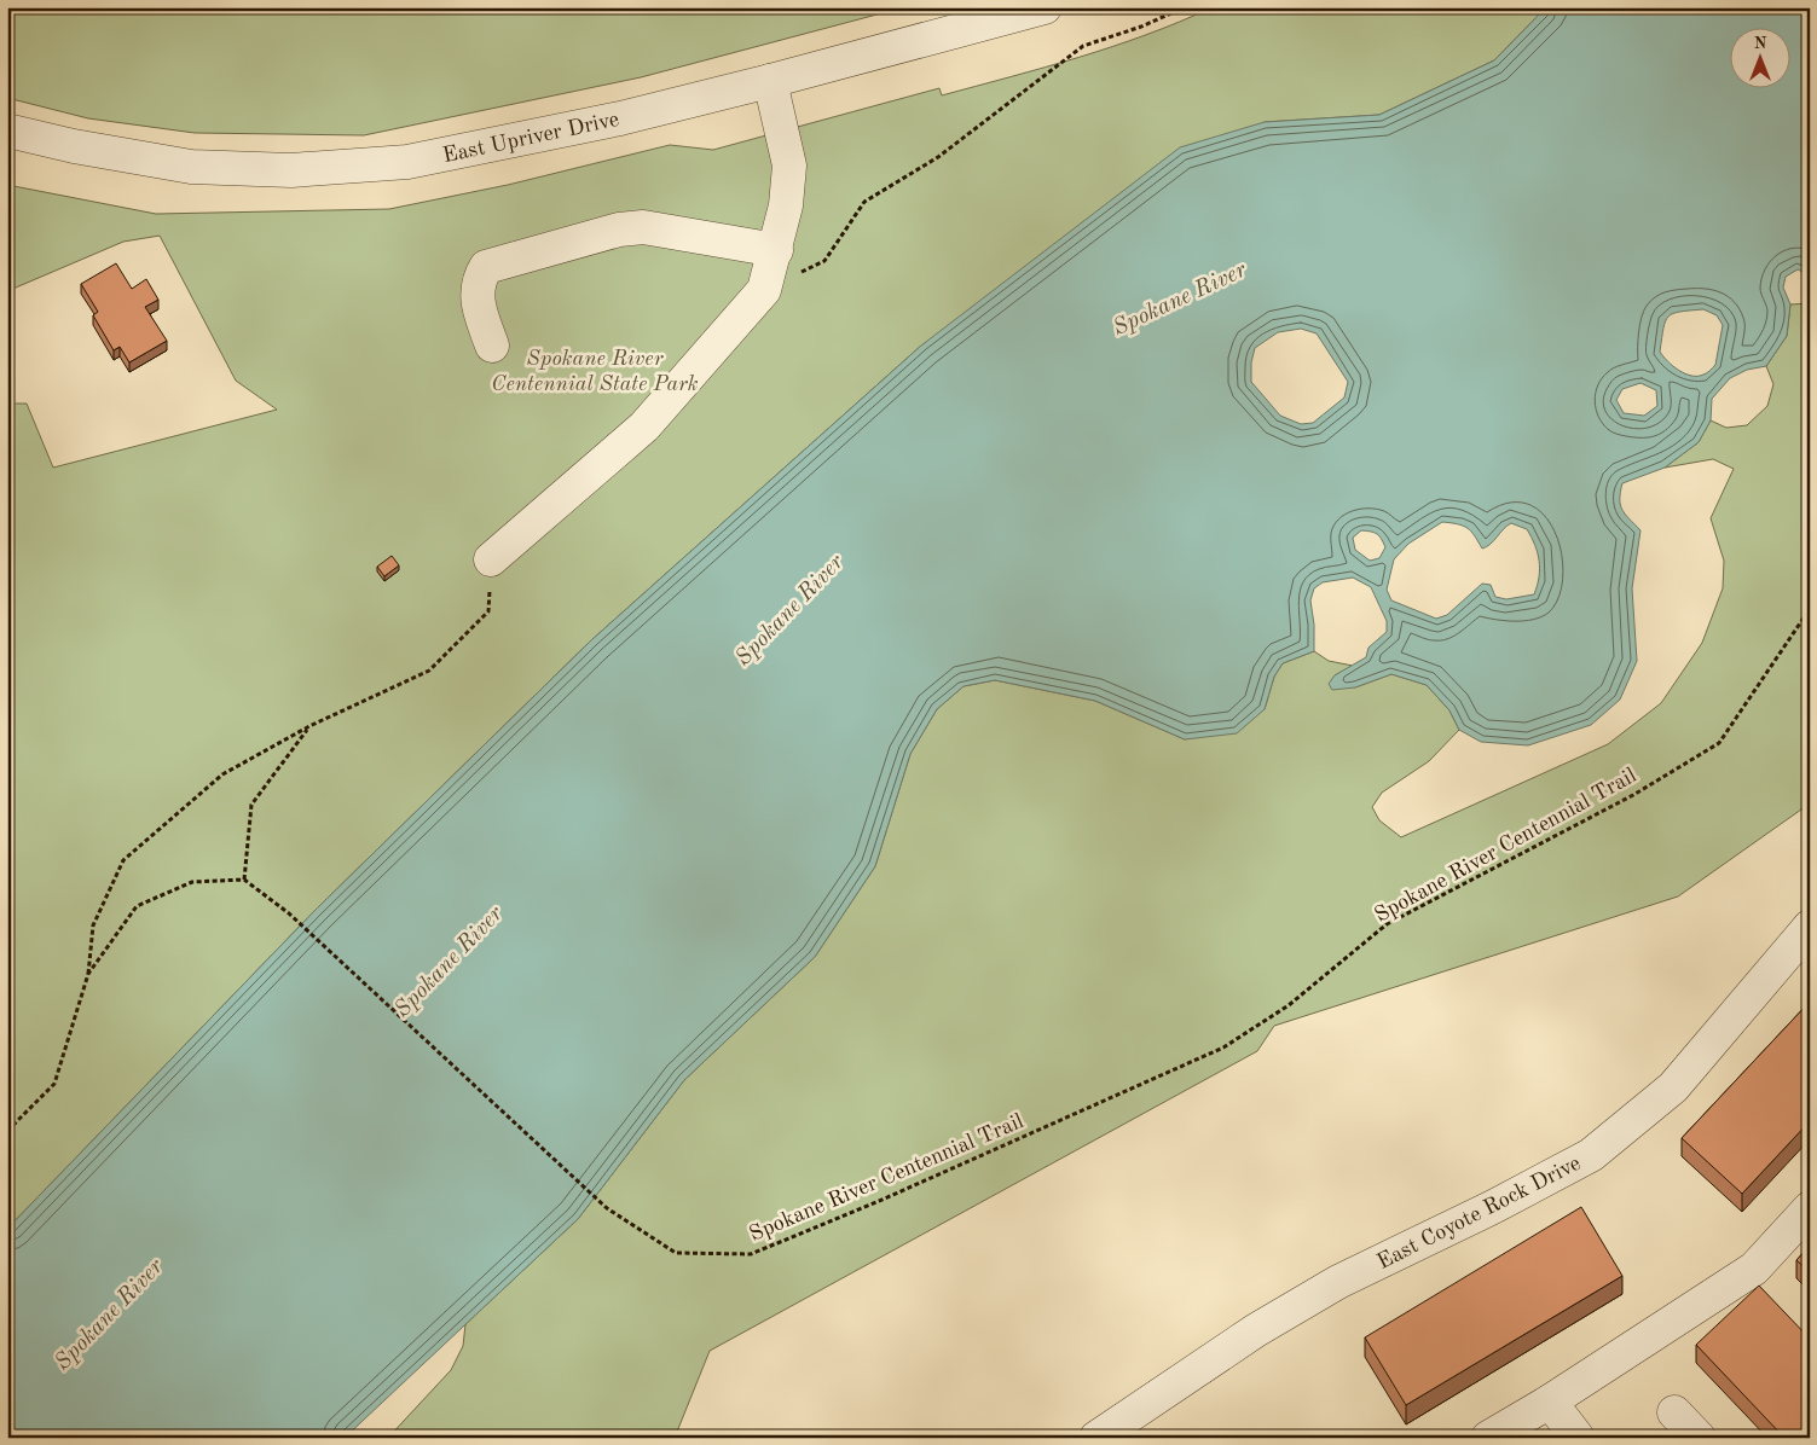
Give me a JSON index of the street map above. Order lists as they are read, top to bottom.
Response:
{
  "streets": {
    "street": ["East Upriver Drive", "East Coyote Rock Drive"],
    "path": ["Spokane River Centennial Trail"]
  },
  "water": ["Spokane River"],
  "parks": ["Spokane River Centennial State Park"],
  "north": "top"
}
